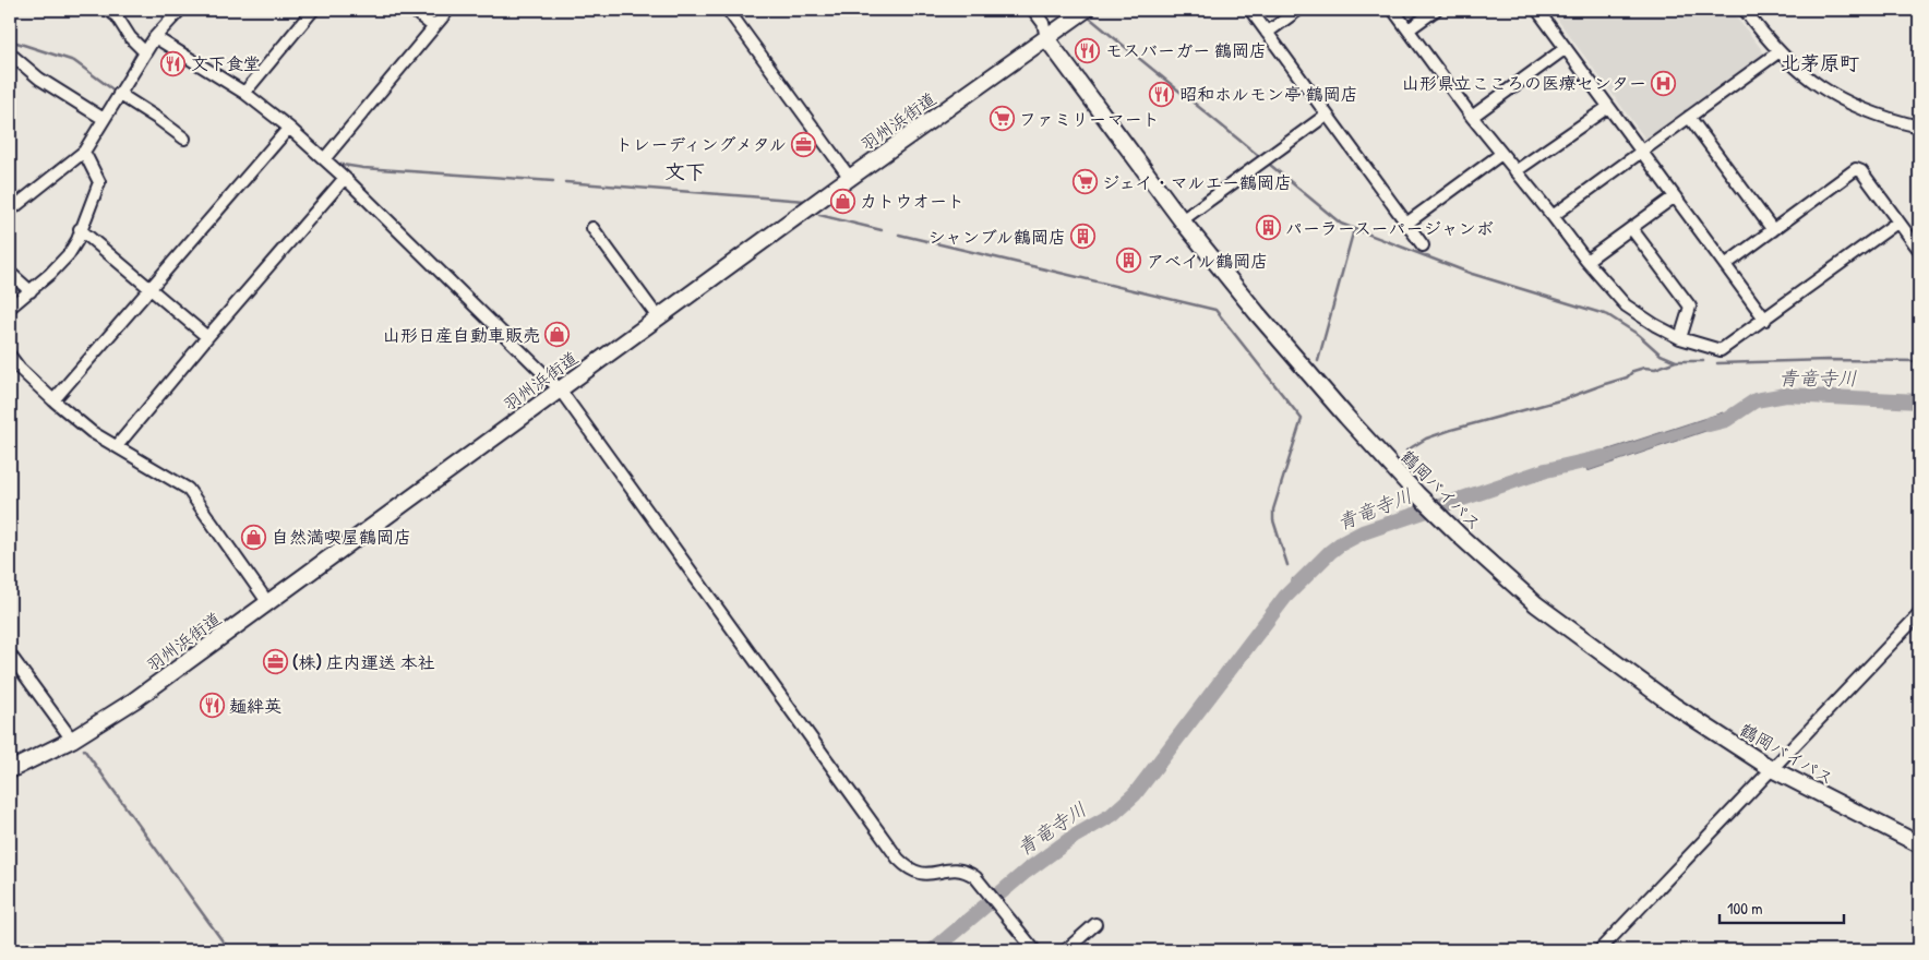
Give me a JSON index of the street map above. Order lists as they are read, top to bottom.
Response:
{
  "streets": {
    "main road": ["羽州浜街道", "鶴岡バイパス"]
  },
  "crossings": [
    ["羽州浜街道", "鶴岡バイパス"]
  ],
  "districts": ["北茅原町", "文下"],
  "water": ["青竜寺川"],
  "places": {
    "restaurant": [
      "モスバーガー 鶴岡店",
      "文下食堂",
      "昭和ホルモン亭 鶴岡店",
      "麺絆英"
    ],
    "hospital": ["山形県立こころの医療センター"],
    "supermarket": ["ファミリーマート", "ジェイ・マルエー鶴岡店"],
    "office": ["トレーディングメタル", "(株) 庄内運送 本社"],
    "shop": ["カトウオート", "山形日産自動車販売", "自然満喫屋鶴岡店"],
    "building": ["パーラースーパージャンボ", "シャンブル鶴岡店", "アベイル鶴岡店"]
  },
  "scale_bar": "100 m"
}
